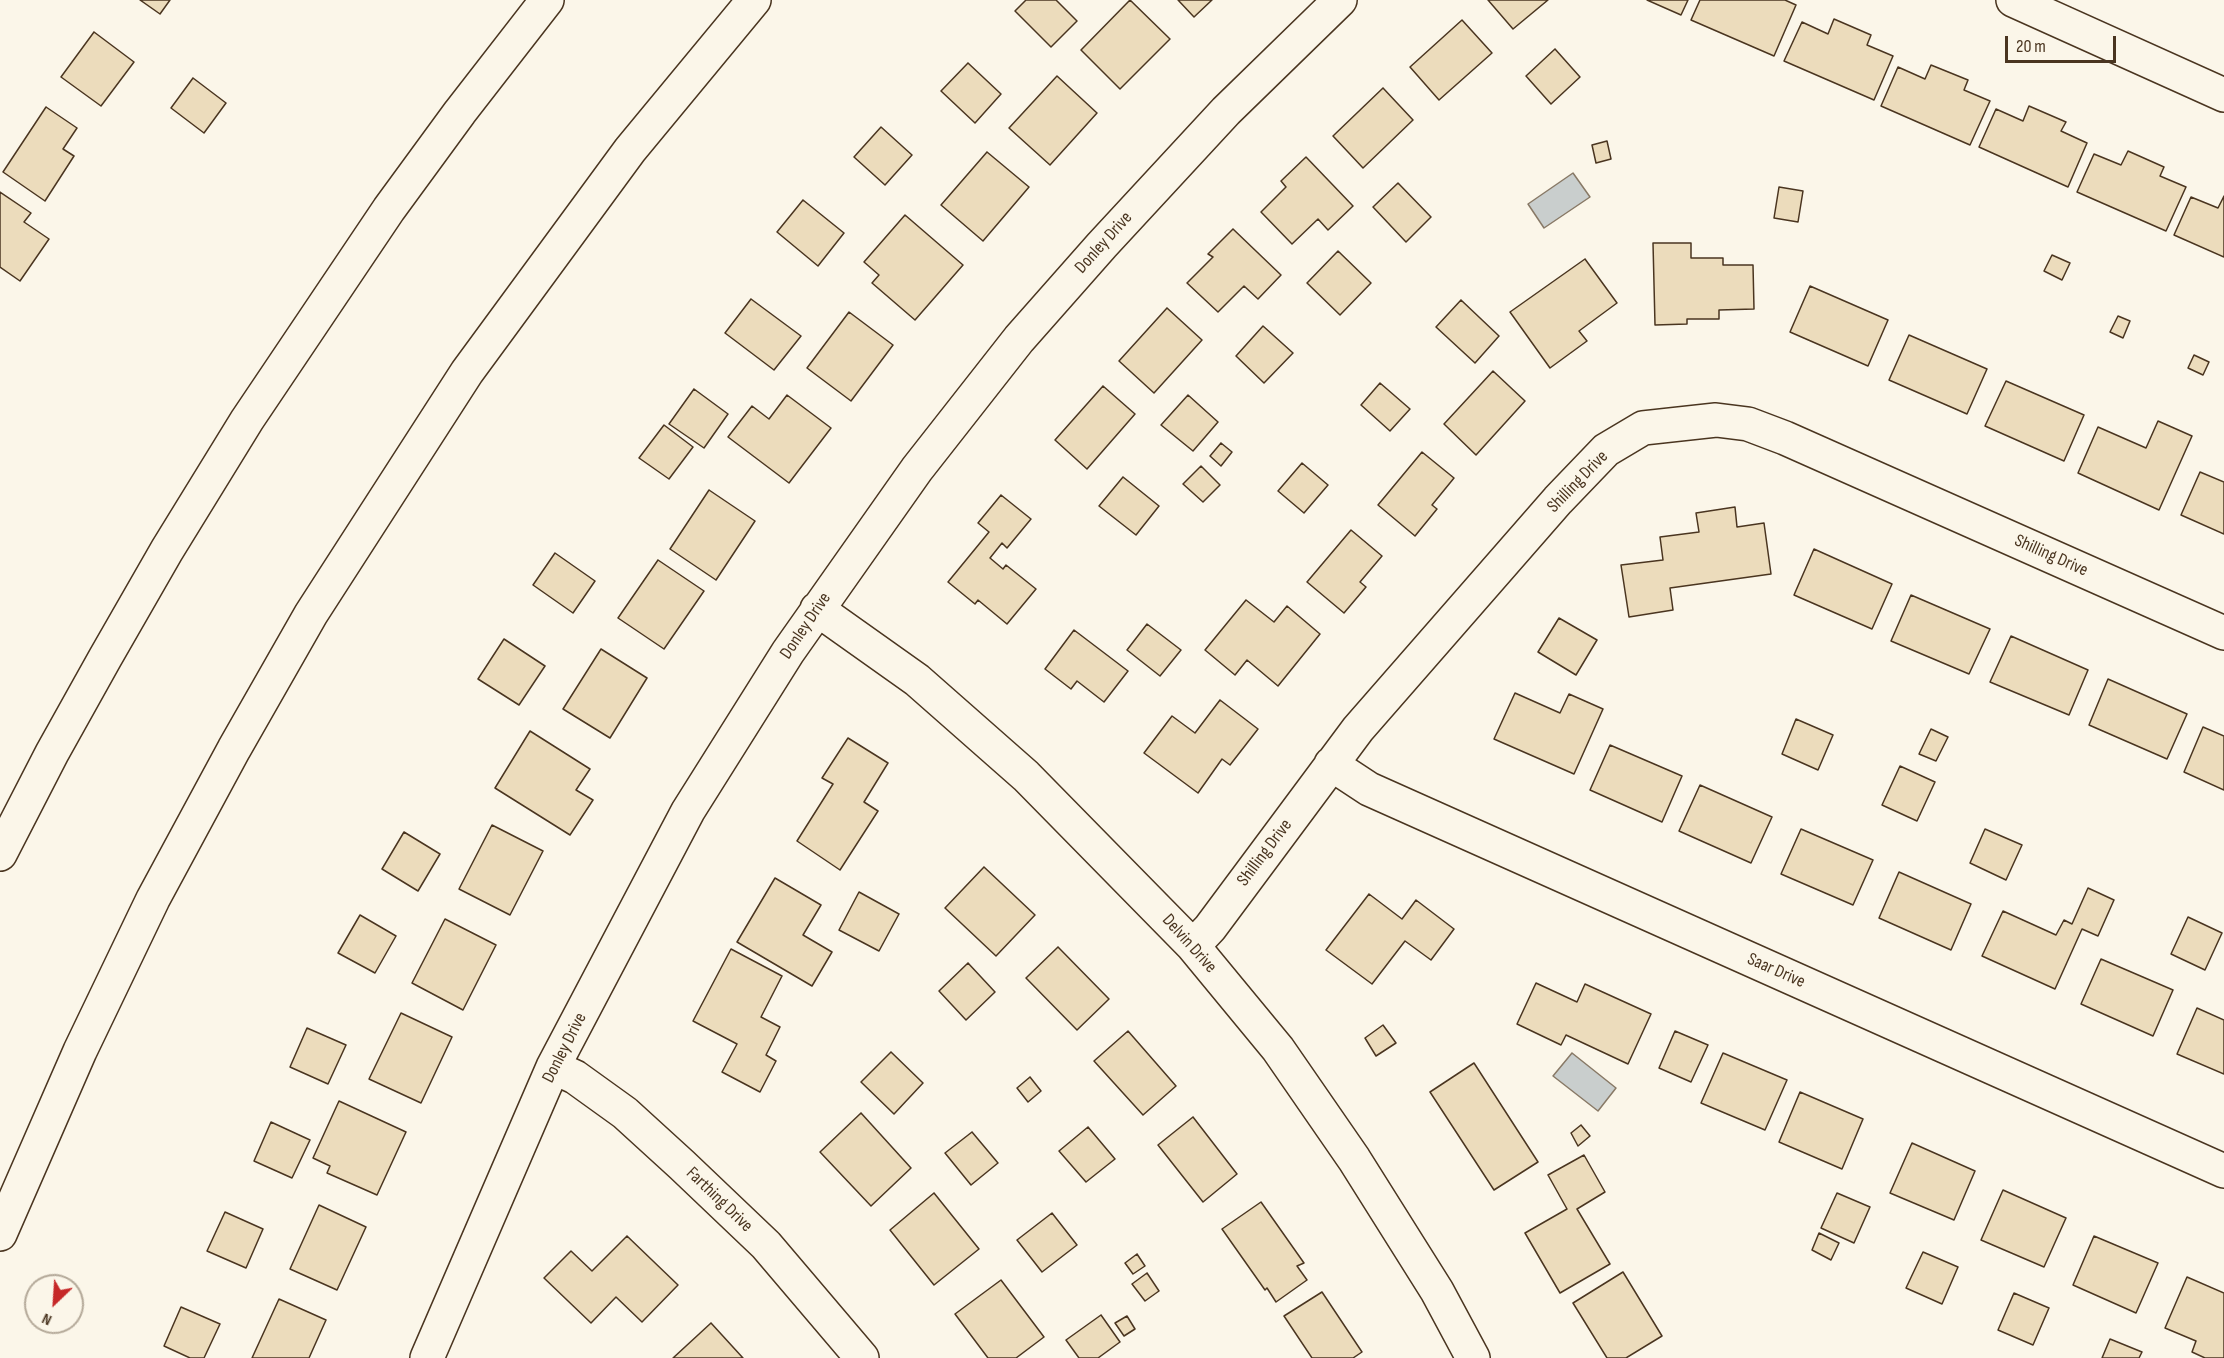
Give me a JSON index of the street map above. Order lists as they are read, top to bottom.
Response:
{
  "streets": {
    "main road": [
      "Donley Drive",
      "Shilling Drive",
      "Delvin Drive",
      "Saar Drive",
      "Farthing Drive"
    ]
  },
  "crossings": [
    ["Donley Drive", "Delvin Drive"],
    ["Donley Drive", "Farthing Drive"],
    ["Shilling Drive", "Delvin Drive"],
    ["Shilling Drive", "Saar Drive"]
  ],
  "scale_bar": "20 m",
  "north": "bottom left"
}
